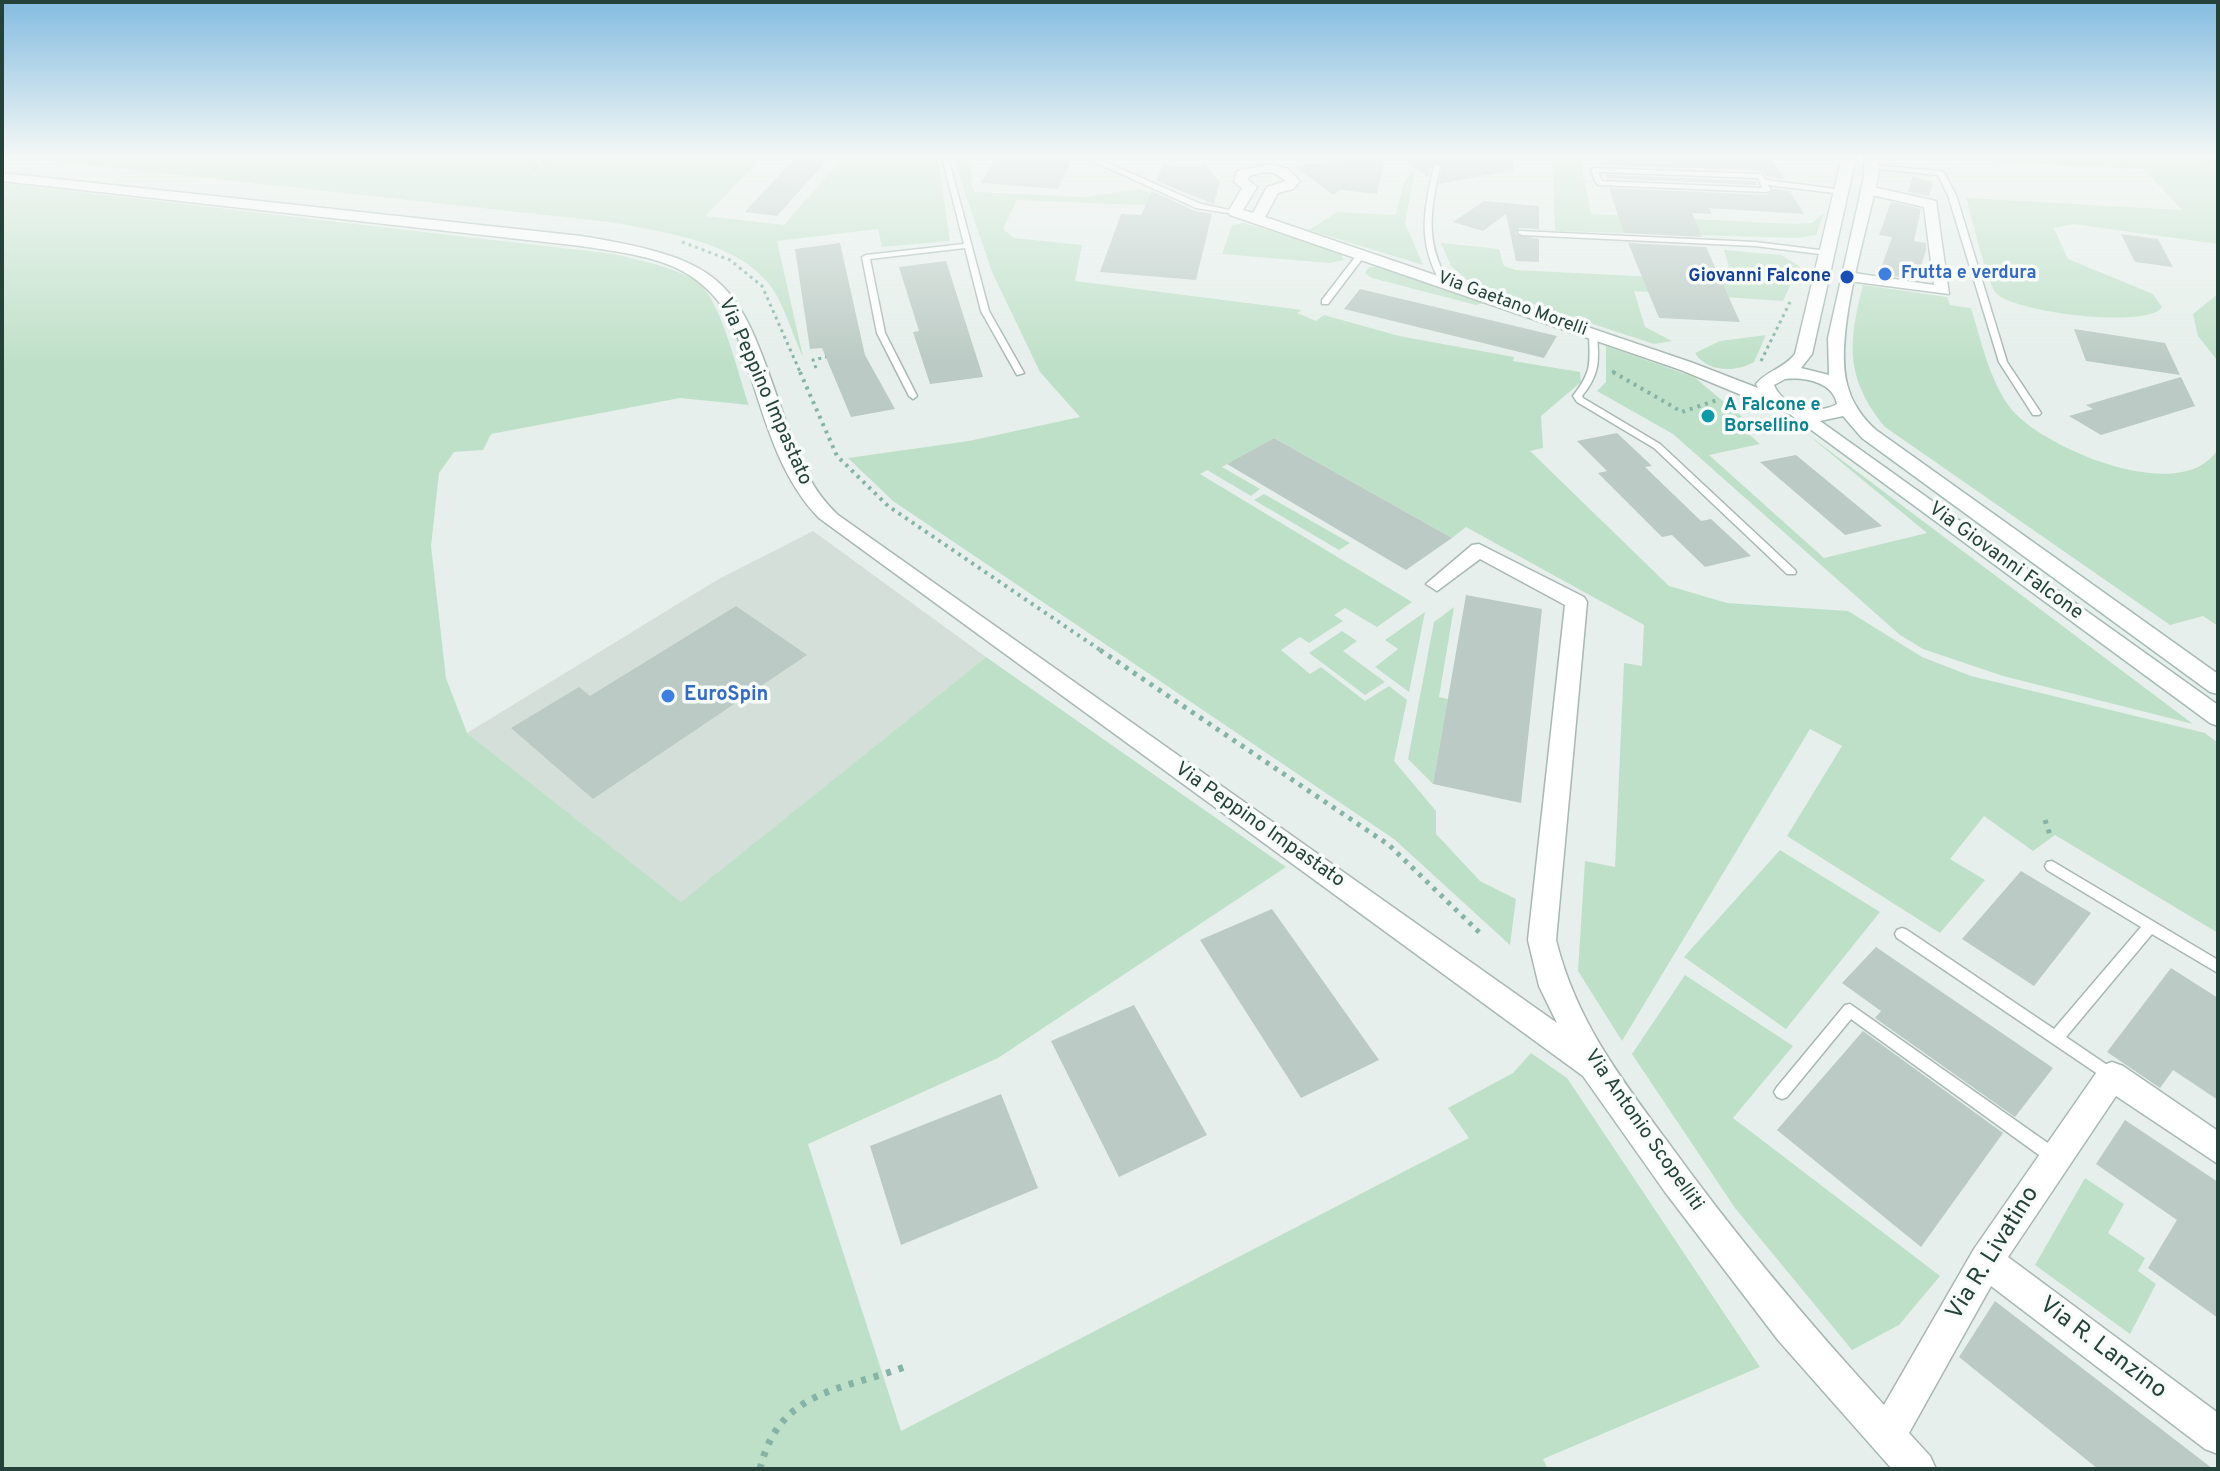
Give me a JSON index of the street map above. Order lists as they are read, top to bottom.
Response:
{
  "streets": {
    "street": [
      "Via Gaetano Morelli",
      "Via Peppino Impastato",
      "Via Giovanni Falcone",
      "Via Antonio Scopelliti",
      "Via R. Livatino",
      "Via R. Lanzino"
    ]
  },
  "crossings": [
    ["Via Gaetano Morelli", "Via Giovanni Falcone"],
    ["Via Peppino Impastato", "Via Antonio Scopelliti"],
    ["Via Antonio Scopelliti", "Via R. Livatino"],
    ["Via R. Livatino", "Via R. Lanzino"]
  ],
  "places": [
    "Frutta e verdura",
    "Giovanni Falcone",
    "A Falcone e Borsellino",
    "EuroSpin"
  ]
}
